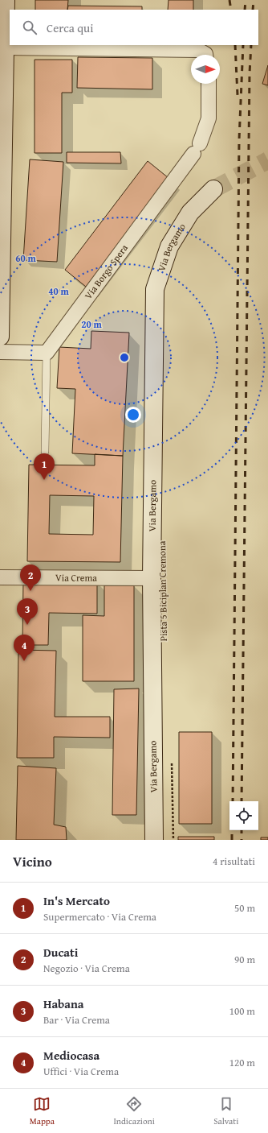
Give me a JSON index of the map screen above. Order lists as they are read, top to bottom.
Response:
{
  "streets": {
    "main road": ["Via Bergamo"],
    "street": ["Via Borgo Spera", "Via Crema"]
  },
  "crossings": [
    ["Via Bergamo", "Via Crema"]
  ],
  "north": "right",
  "page": {
    "search": "Cerca qui",
    "pins": [
      "1",
      "2",
      "3",
      "4"
    ],
    "heading": ["Vicino", "4 risultati"],
    "list": [
      {
        "mark": "1",
        "name": "In's Mercato",
        "note": "Supermercato · Via Crema",
        "value": "50 m"
      },
      {
        "mark": "2",
        "name": "Ducati",
        "note": "Negozio · Via Crema",
        "value": "90 m"
      },
      {
        "mark": "3",
        "name": "Habana",
        "note": "Bar · Via Crema",
        "value": "100 m"
      },
      {
        "mark": "4",
        "name": "Mediocasa",
        "note": "Uffici · Via Crema",
        "value": "120 m"
      }
    ],
    "nav": ["Mappa", "Indicazioni", "Salvati"]
  },
  "rings": ["60 m", "40 m", "20 m"]
}
